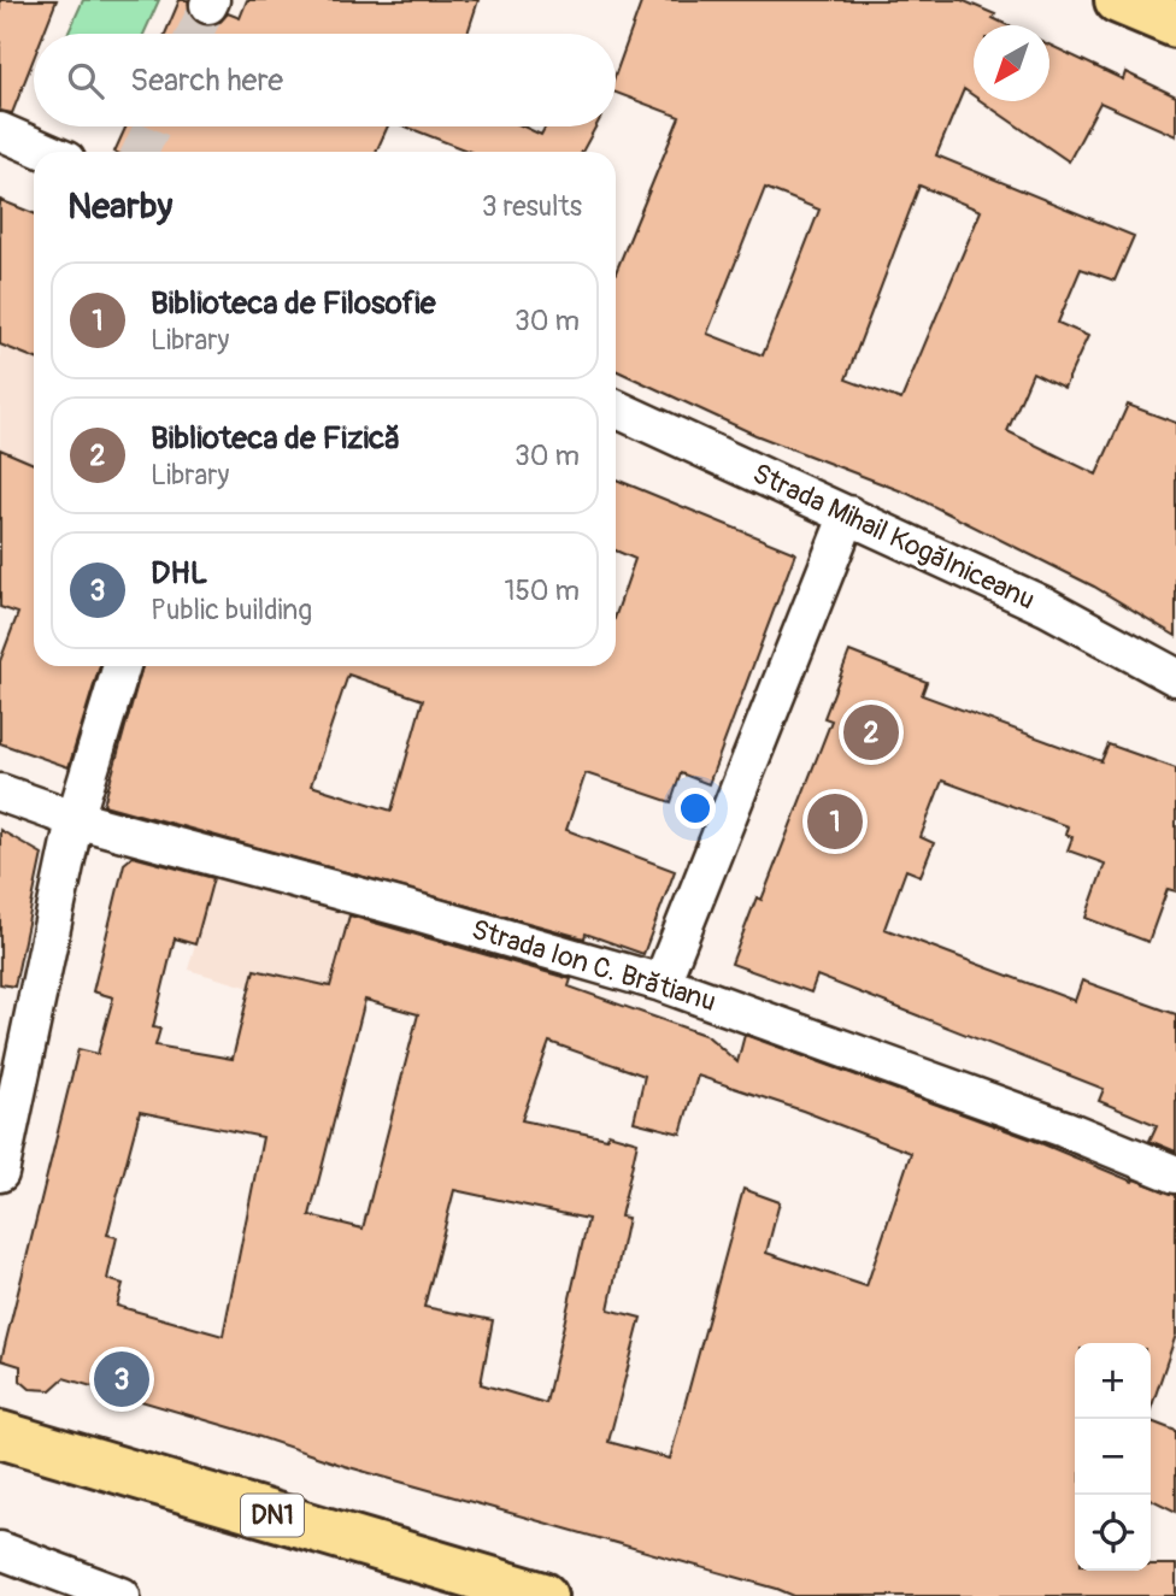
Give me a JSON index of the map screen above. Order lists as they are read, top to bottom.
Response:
{
  "streets": {
    "main road": ["DN1"],
    "street": ["Strada Mihail Kogălniceanu", "Strada Ion C. Brătianu"]
  },
  "north": "bottom left",
  "page": {
    "search": "Search here",
    "heading": ["Nearby", "3 results"],
    "list": [
      {
        "mark": "1",
        "name": "Biblioteca de Filosofie",
        "note": "Library",
        "value": "30 m"
      },
      {
        "mark": "2",
        "name": "Biblioteca de Fizică",
        "note": "Library",
        "value": "30 m"
      },
      {
        "mark": "3",
        "name": "DHL",
        "note": "Public building",
        "value": "150 m"
      }
    ],
    "pins": ["2", "1", "3"],
    "map_buttons": ["+", "−"]
  }
}
